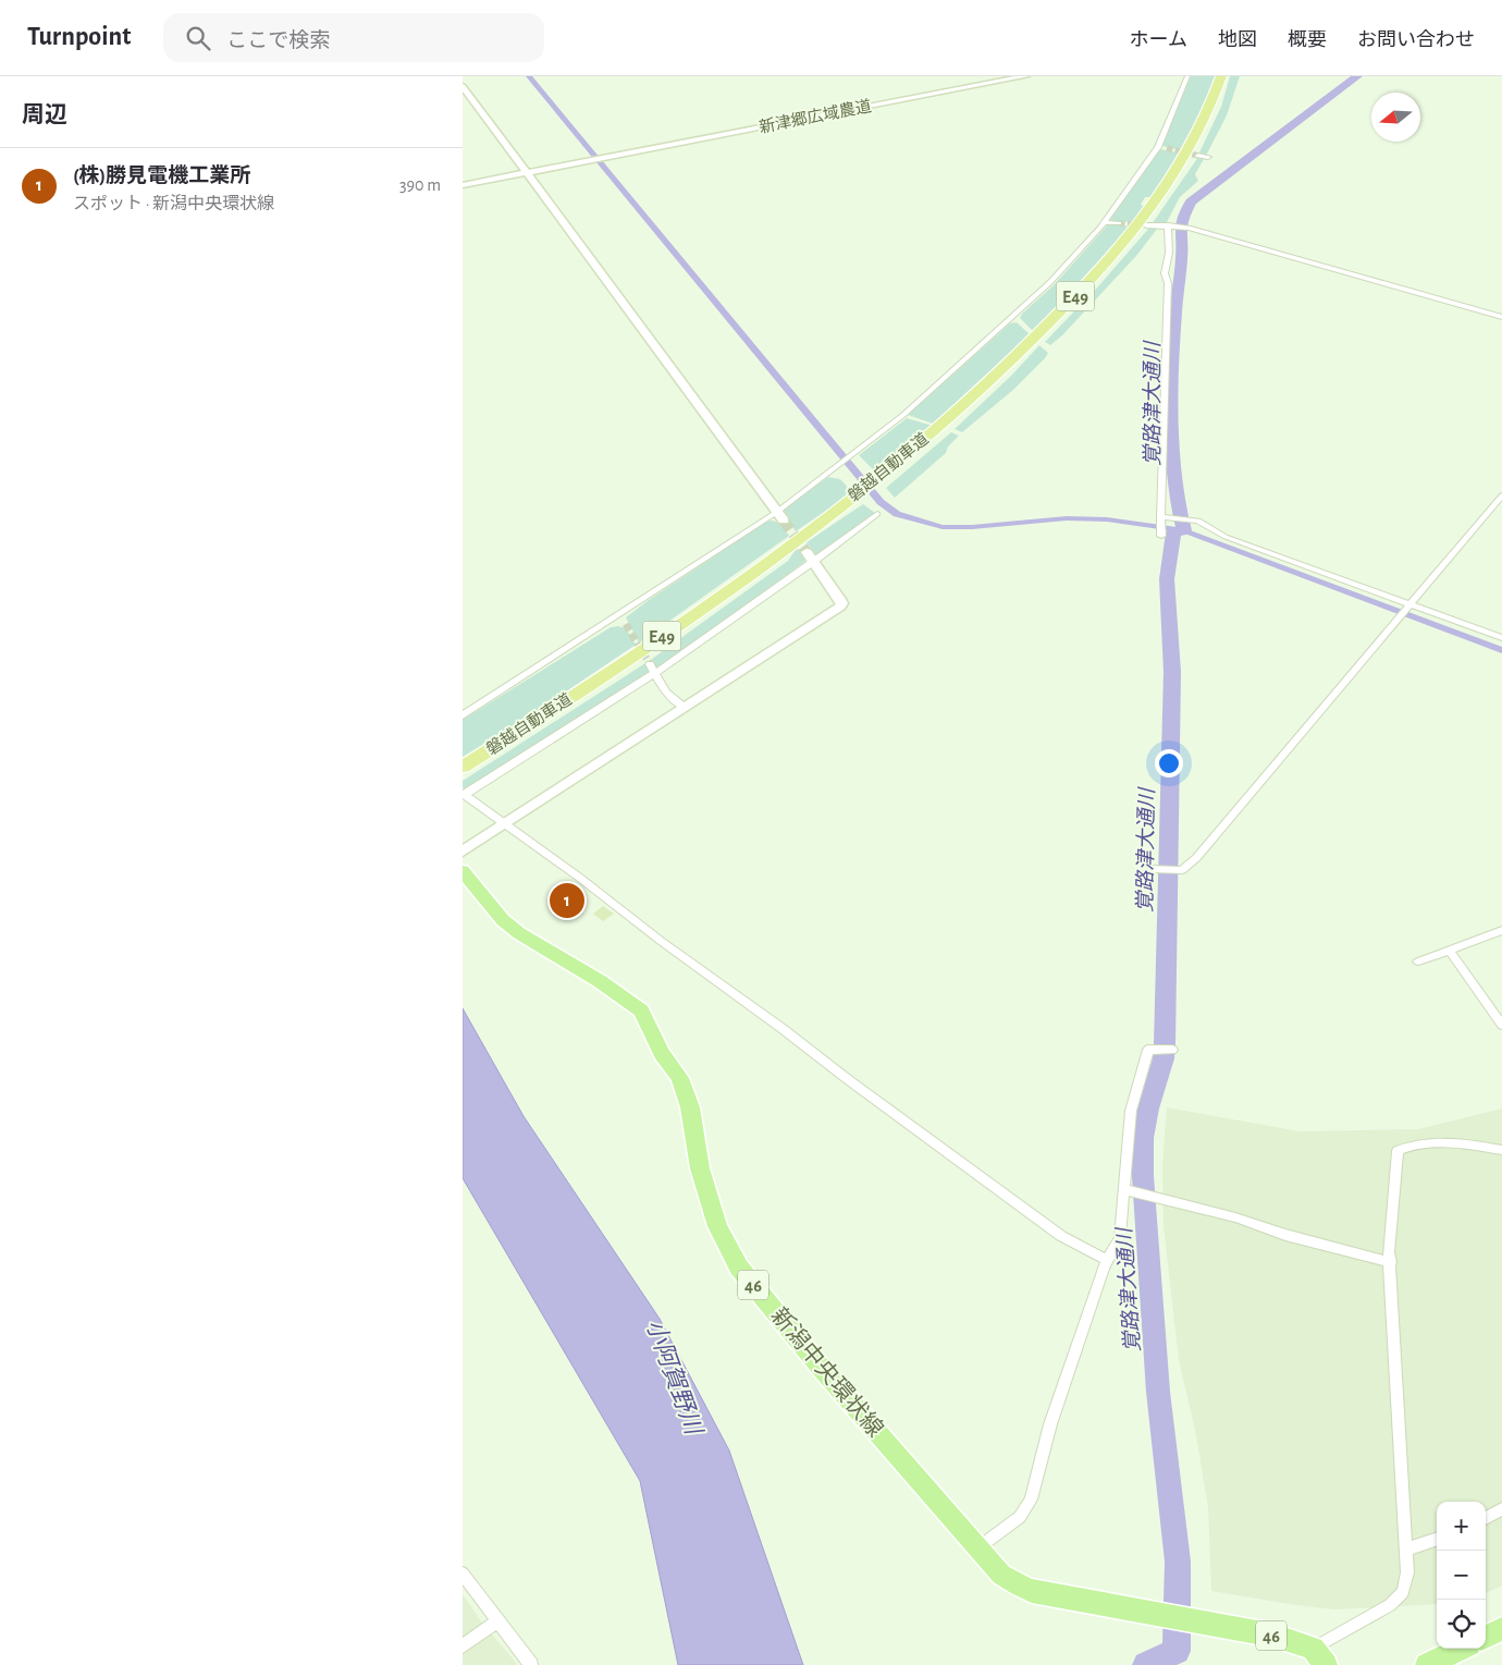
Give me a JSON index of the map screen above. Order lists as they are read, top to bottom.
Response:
{
  "streets": {
    "highway": ["E49", "磐越自動車道"],
    "main road": ["46", "新潟中央環状線"],
    "street": ["新津郷広域農道"]
  },
  "water": ["覚路津大通川", "小阿賀野川"],
  "north": "left",
  "page": {
    "header": "Turnpoint",
    "search": "ここで検索",
    "nav": [
      "ホーム",
      "地図",
      "概要",
      "お問い合わせ"
    ],
    "heading": "周辺",
    "list": [
      {
        "mark": "1",
        "name": "(株)勝見電機工業所",
        "note": "スポット · 新潟中央環状線",
        "value": "390 m"
      }
    ],
    "pins": "1",
    "map_buttons": ["+", "−"]
  }
}
